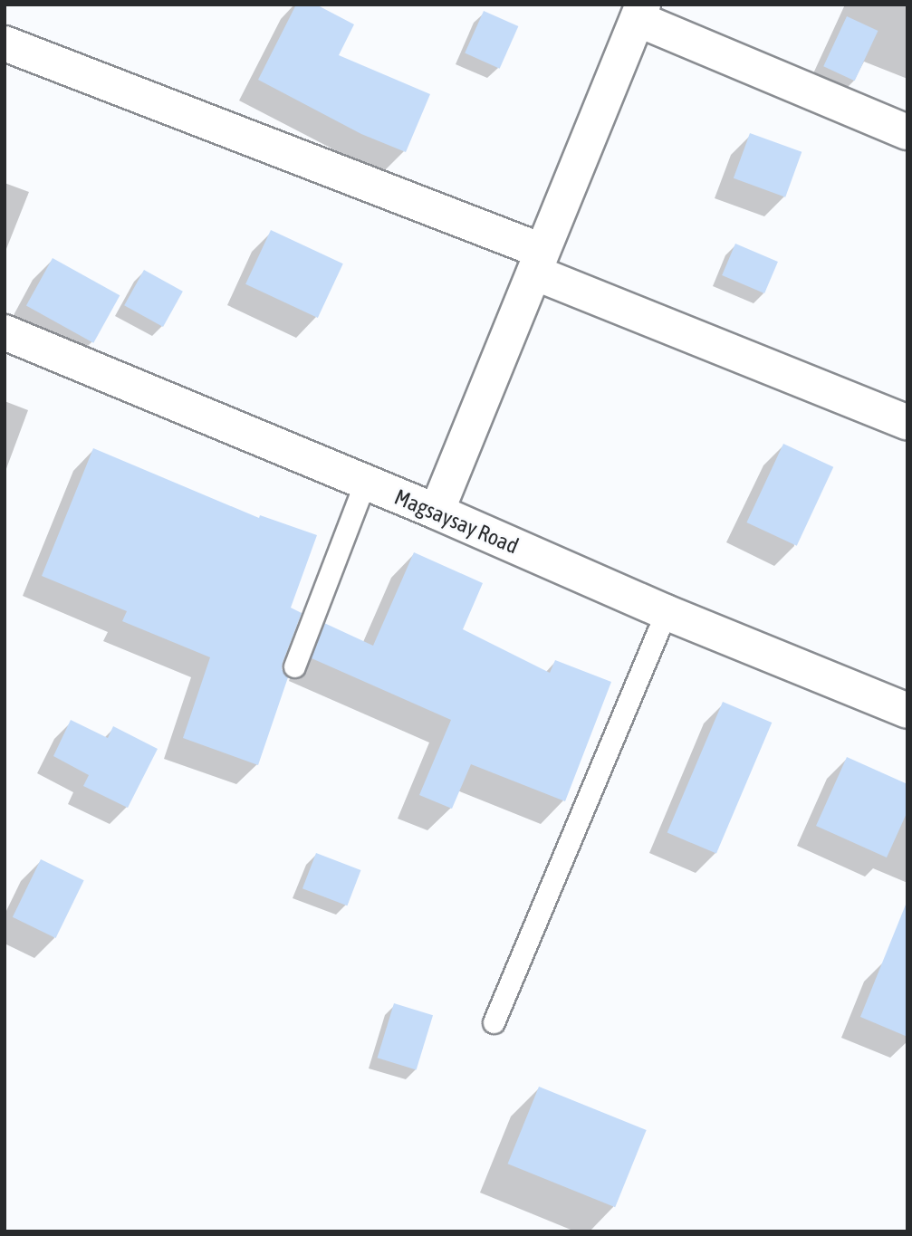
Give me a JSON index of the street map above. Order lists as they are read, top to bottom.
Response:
{
  "streets": {
    "street": ["Magsaysay Road"]
  }
}
